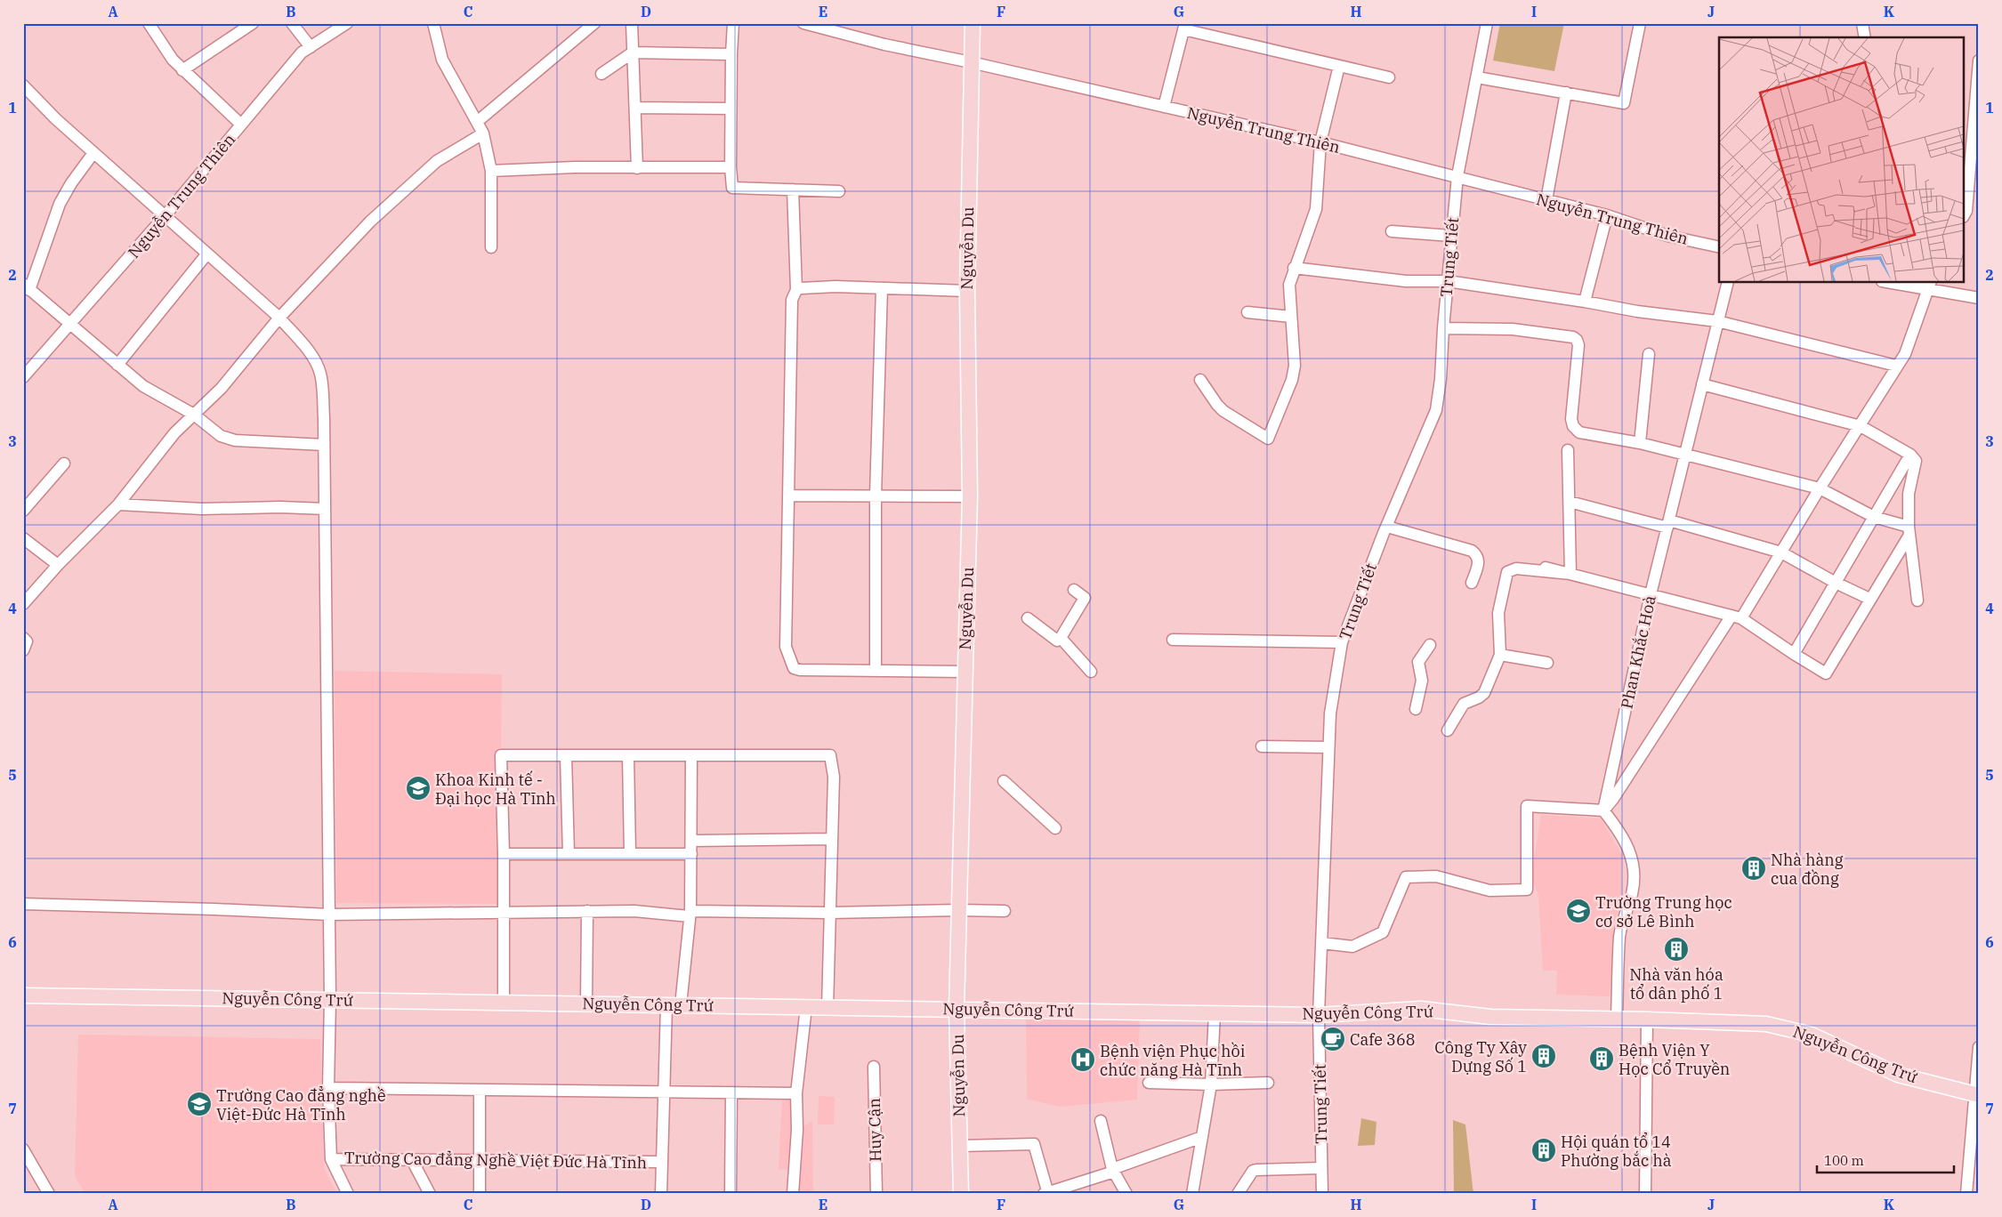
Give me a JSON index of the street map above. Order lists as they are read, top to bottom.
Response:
{
  "streets": {
    "main road": ["Nguyễn Du", "Nguyễn Công Trứ"],
    "street": [
      "Nguyễn Trung Thiên",
      "Trung Tiết",
      "Phan Khắc Hoà",
      "Huy Cận",
      "Trường Cao đẳng Nghề Việt Đức Hà Tĩnh"
    ]
  },
  "crossings": [
    ["Nguyễn Trung Thiên", "Nguyễn Du"],
    ["Nguyễn Trung Thiên", "Trung Tiết"],
    ["Nguyễn Du", "Nguyễn Công Trứ"],
    ["Trung Tiết", "Nguyễn Công Trứ"]
  ],
  "places": {
    "school or university": ["Khoa Kinh tế - Đại học Hà Tĩnh", "Trường Trung học cơ sở Lê Bình", "Trường Cao đẳng nghề Việt-Đức Hà Tĩnh"],
    "building": [
      "Nhà hàng cua đồng",
      "Nhà văn hóa tổ dân phố 1",
      "Công Ty Xây Dựng Số 1",
      "Bệnh Viện Y Học Cổ Truyền",
      "Hội quán tổ 14 Phường bắc hà"
    ],
    "cafe": ["Cafe 368"],
    "hospital": ["Bệnh viện Phục hồi chức năng Hà Tĩnh"]
  },
  "scale_bar": "100 m",
  "grid": {
    "columns": [
      "A",
      "B",
      "C",
      "D",
      "E",
      "F",
      "G",
      "H",
      "I",
      "J",
      "K"
    ],
    "rows": [
      "1",
      "2",
      "3",
      "4",
      "5",
      "6",
      "7"
    ]
  }
}
